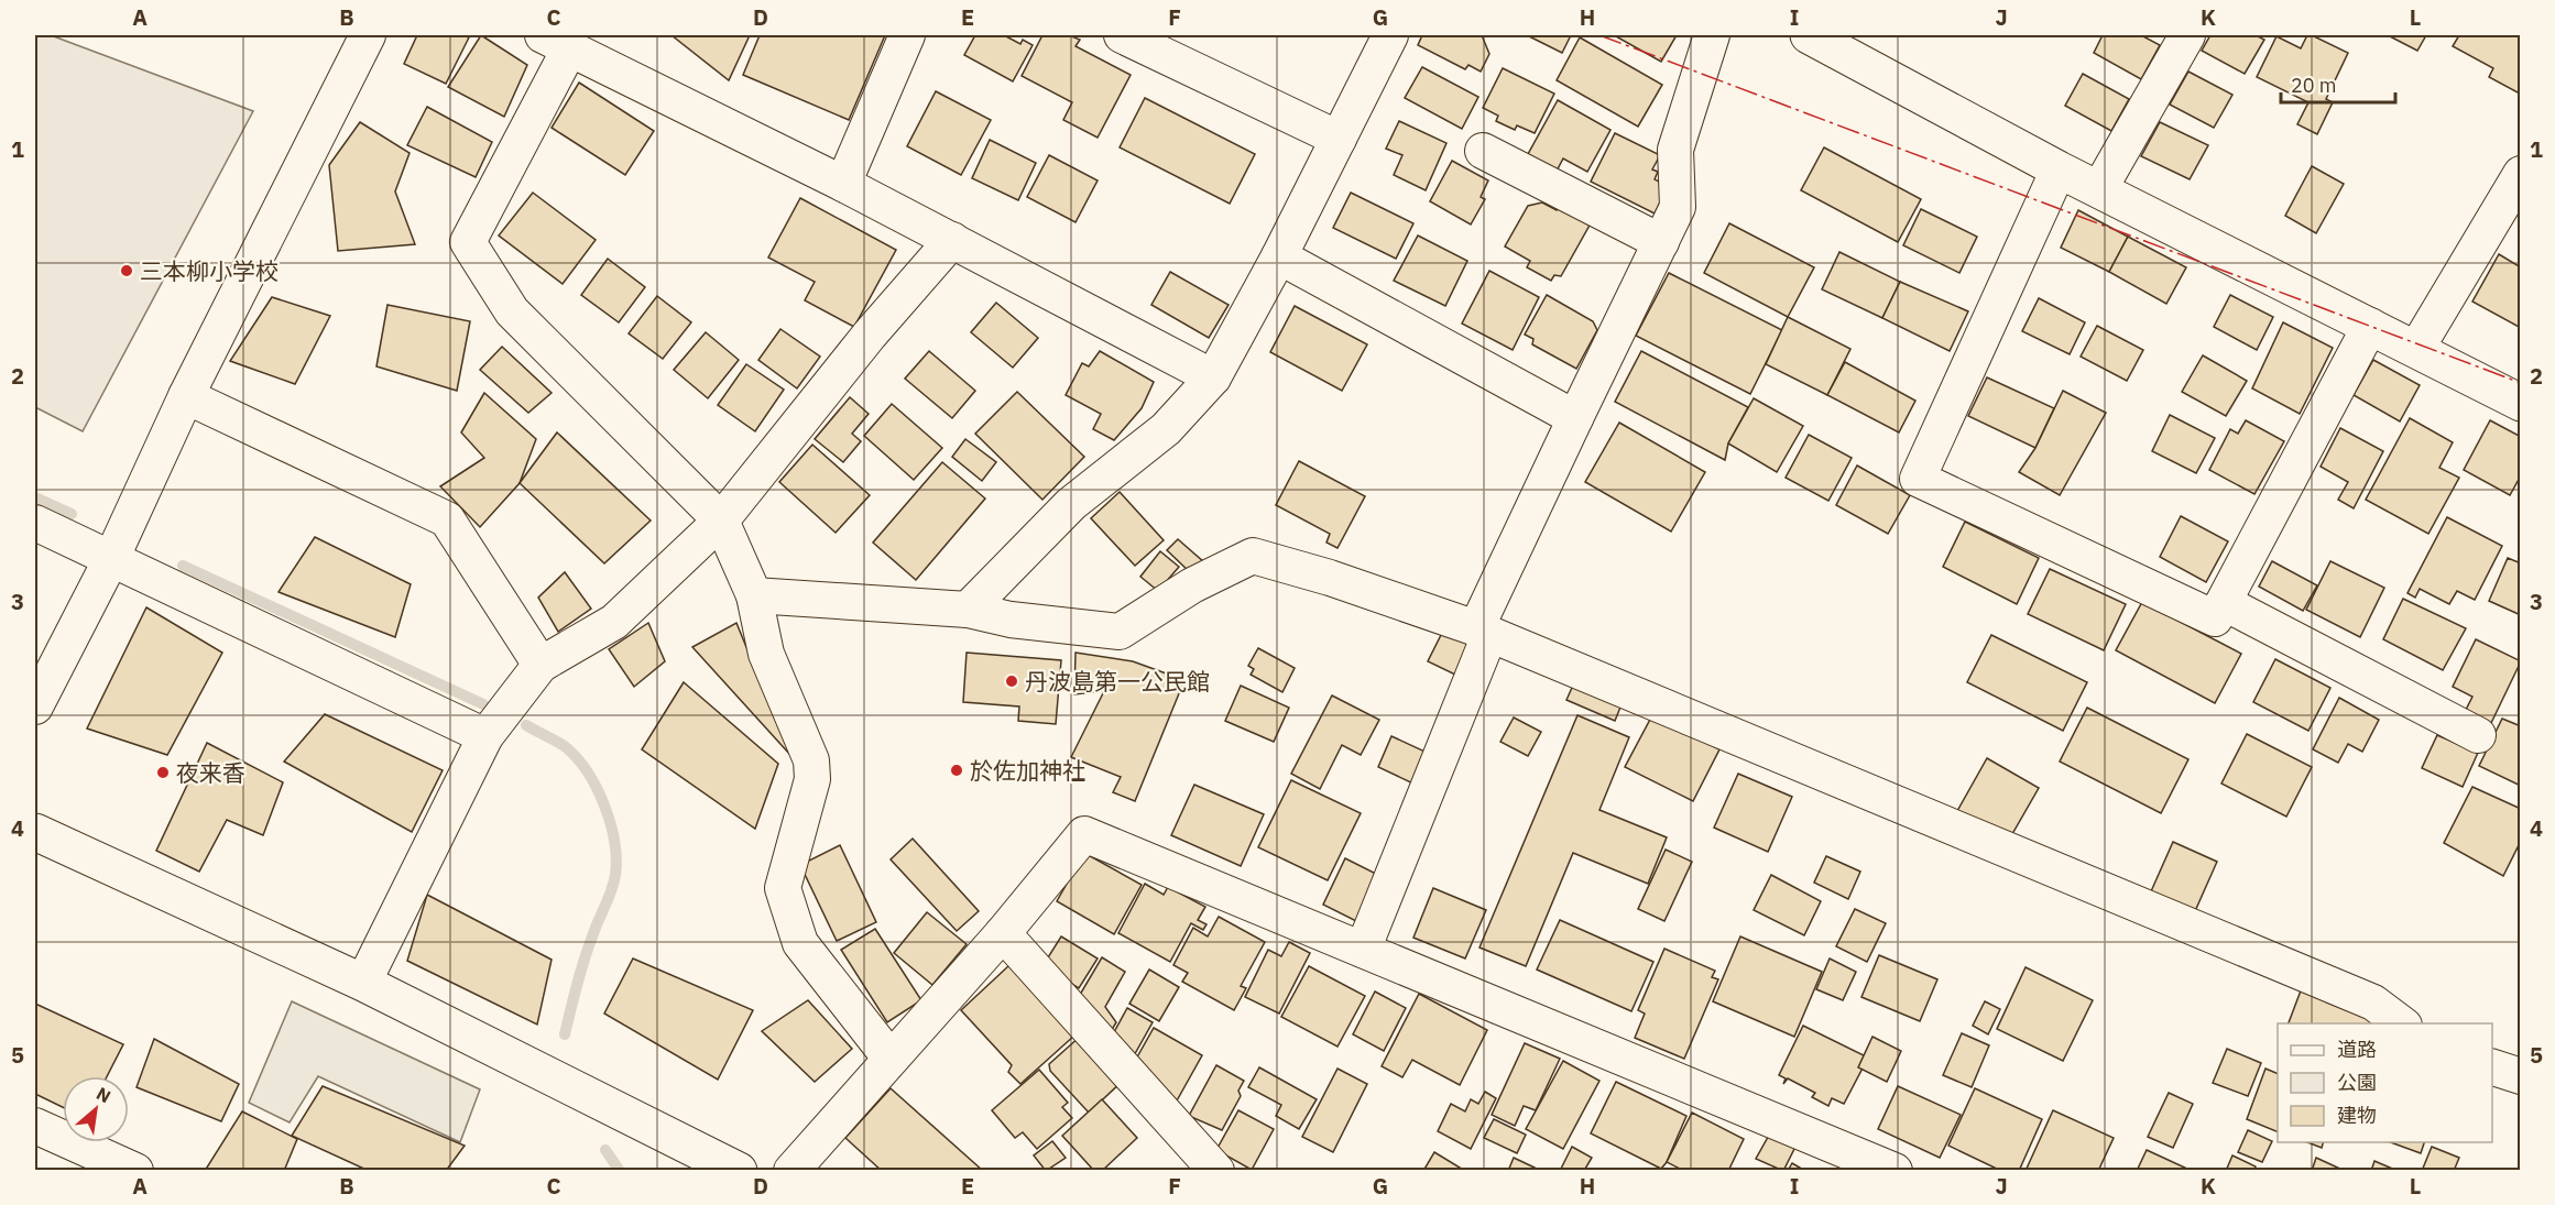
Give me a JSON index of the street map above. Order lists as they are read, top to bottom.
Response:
{
  "places": [
    "三本柳小学校",
    "丹波島第一公民館",
    "於佐加神社",
    "夜来香"
  ],
  "legend": ["道路", "公園", "建物"],
  "scale_bar": "20 m",
  "north": "top right",
  "grid": {
    "columns": [
      "A",
      "B",
      "C",
      "D",
      "E",
      "F",
      "G",
      "H",
      "I",
      "J",
      "K",
      "L"
    ],
    "rows": [
      "1",
      "2",
      "3",
      "4",
      "5"
    ]
  }
}
